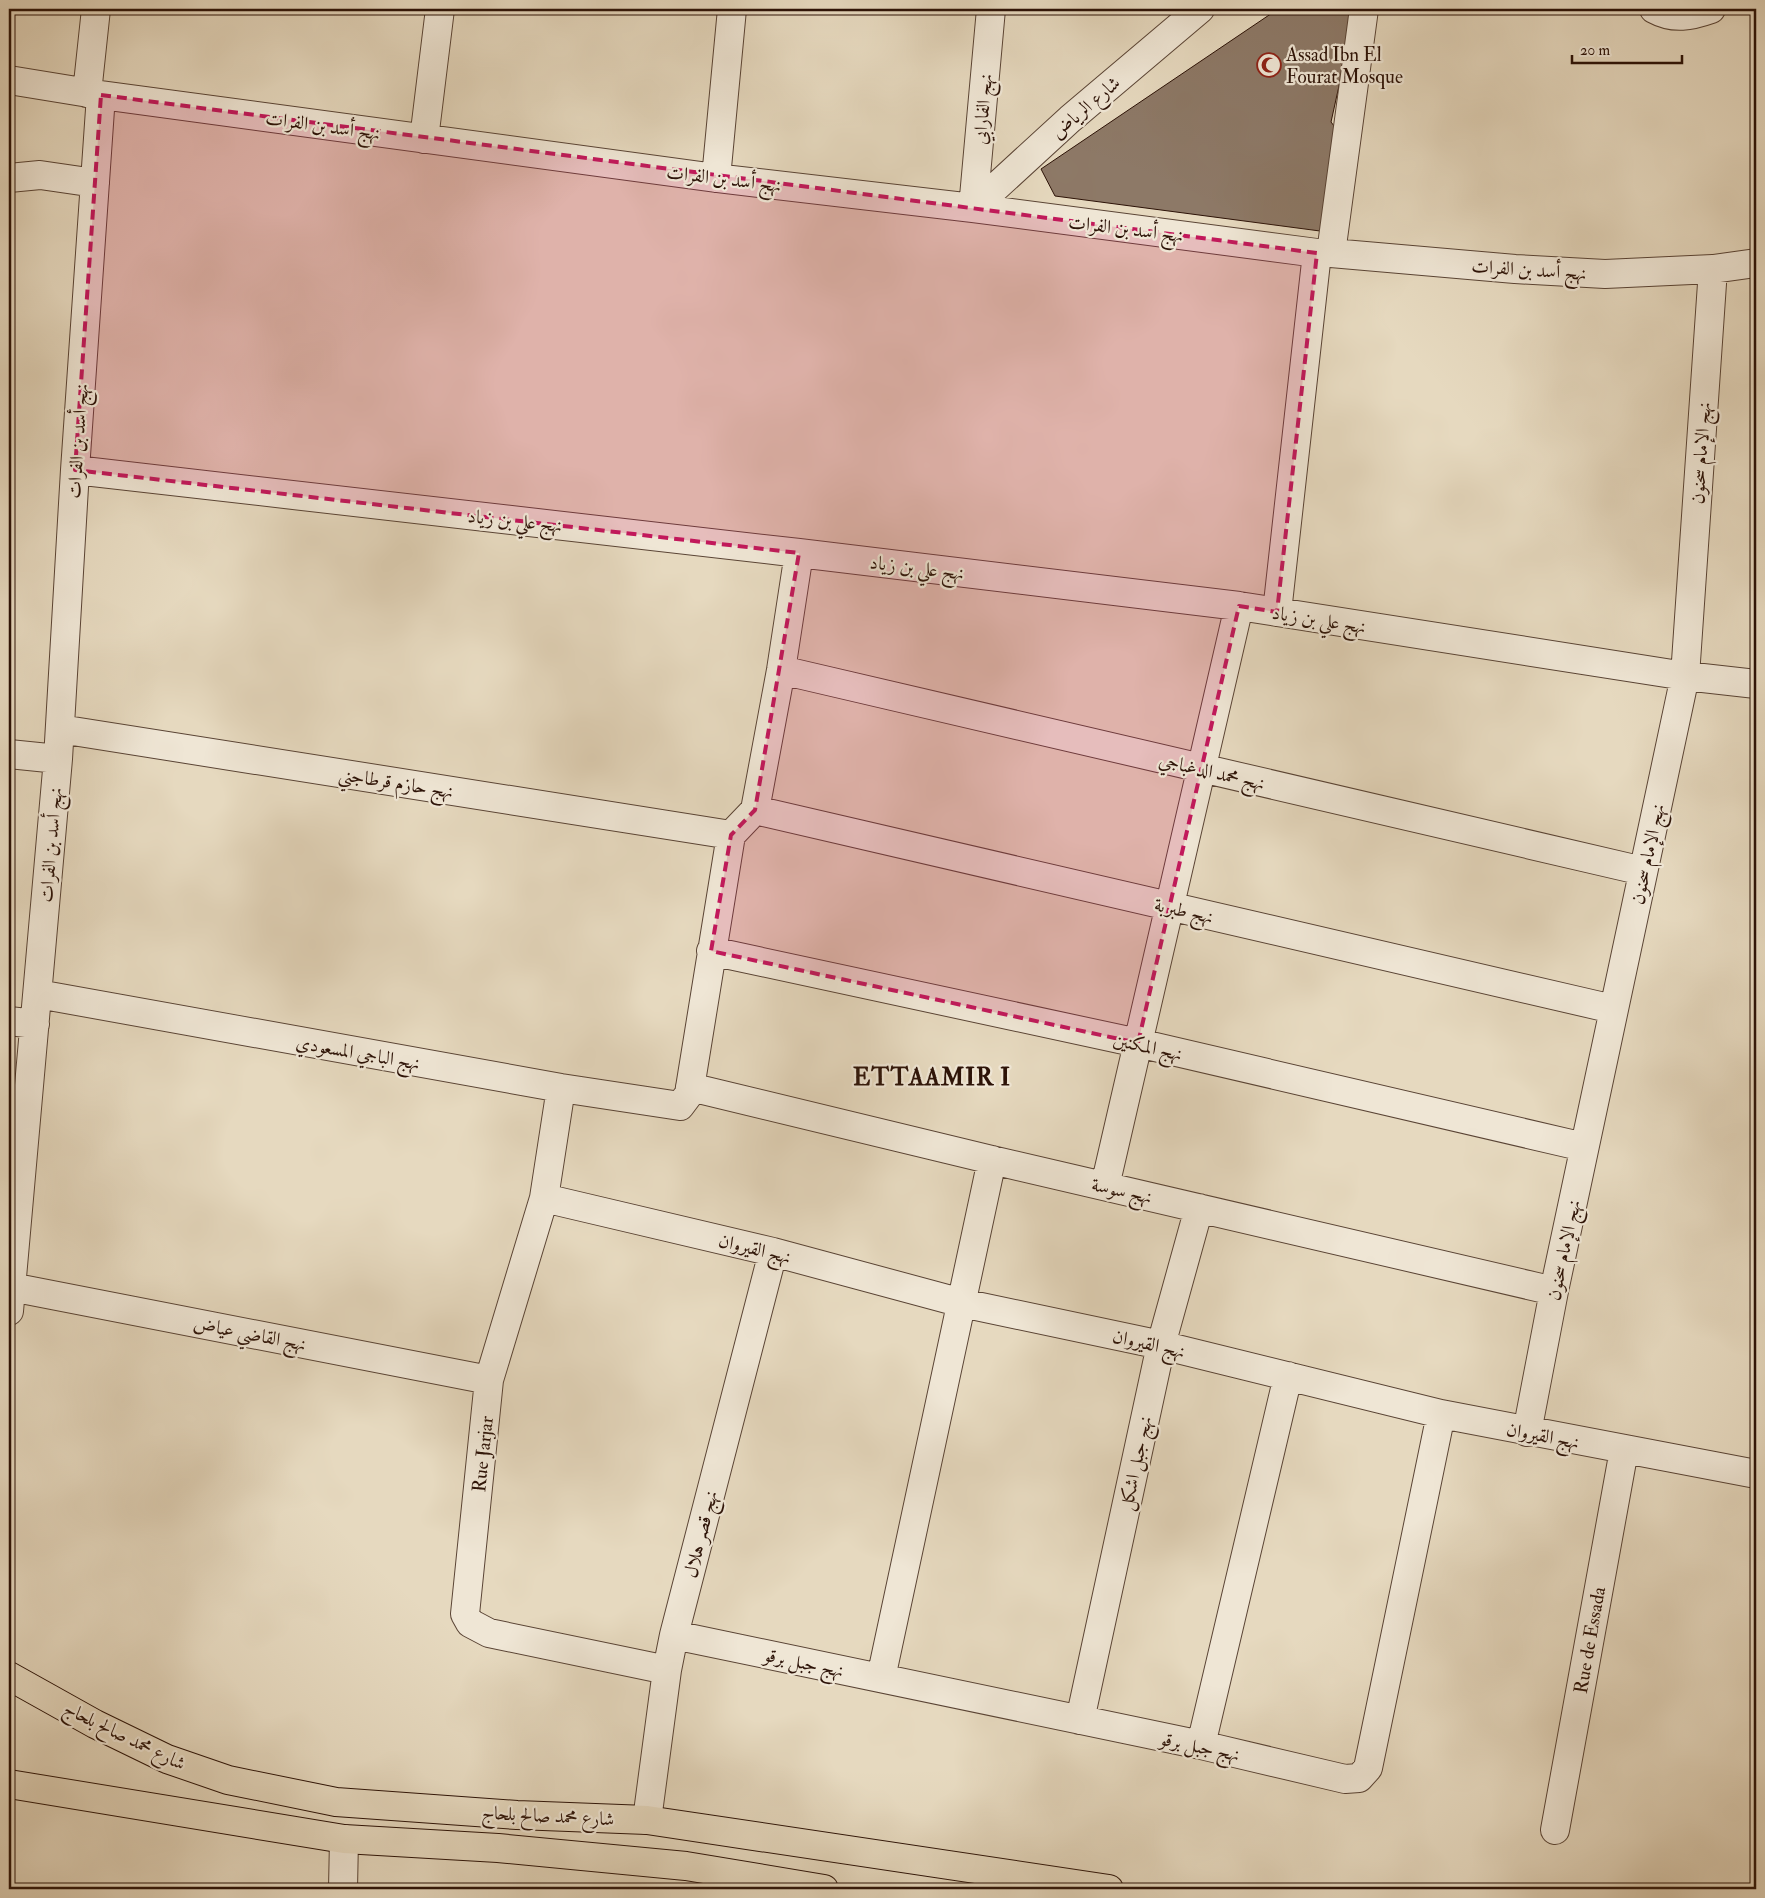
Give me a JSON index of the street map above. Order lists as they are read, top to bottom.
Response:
{
  "streets": {
    "main road": ["شارع محمد صالح بلحاج"],
    "street": [
      "شارع الرياض",
      "نهج الفارابي",
      "نهج أسد بن الفرات",
      "نهج الإمام سحنون",
      "نهج علي بن زياد",
      "نهج محمد الدغباجي",
      "نهج حازم قرطاجني",
      "نهج طبربة",
      "نهج المكنين",
      "نهج الباجي المسعودي",
      "نهج سوسة",
      "نهج القيروان",
      "نهج القاضي عياض",
      "Rue Jarjar",
      "نهج جبل اشكل",
      "نهج قصر هلال",
      "Rue de Essada",
      "نهج جبل برقو"
    ]
  },
  "crossings": [
    ["شارع الرياض", "نهج الفارابي"],
    ["شارع الرياض", "نهج أسد بن الفرات"],
    ["نهج الفارابي", "نهج أسد بن الفرات"],
    ["نهج أسد بن الفرات", "نهج الإمام سحنون"],
    ["نهج أسد بن الفرات", "نهج علي بن زياد"],
    ["نهج أسد بن الفرات", "نهج حازم قرطاجني"],
    ["نهج أسد بن الفرات", "نهج الباجي المسعودي"],
    ["نهج أسد بن الفرات", "نهج القاضي عياض"],
    ["نهج الإمام سحنون", "نهج علي بن زياد"],
    ["نهج الإمام سحنون", "نهج محمد الدغباجي"],
    ["نهج الإمام سحنون", "نهج طبربة"],
    ["نهج الإمام سحنون", "نهج المكنين"],
    ["نهج الإمام سحنون", "نهج سوسة"],
    ["نهج الإمام سحنون", "نهج القيروان"],
    ["نهج الباجي المسعودي", "نهج سوسة"],
    ["نهج الباجي المسعودي", "Rue Jarjar"],
    ["نهج سوسة", "نهج جبل اشكل"],
    ["نهج القيروان", "Rue Jarjar"],
    ["نهج القيروان", "نهج جبل اشكل"],
    ["نهج القيروان", "نهج قصر هلال"],
    ["نهج القيروان", "Rue de Essada"],
    ["نهج القيروان", "نهج جبل برقو"],
    ["نهج القاضي عياض", "Rue Jarjar"],
    ["Rue Jarjar", "نهج قصر هلال"],
    ["نهج جبل اشكل", "نهج جبل برقو"],
    ["نهج قصر هلال", "نهج جبل برقو"],
    ["نهج قصر هلال", "شارع محمد صالح بلحاج"]
  ],
  "districts": ["ETTAAMIR I"],
  "places": {
    "mosque": ["Assad Ibn El Fourat Mosque"]
  },
  "scale_bar": "20 m"
}
